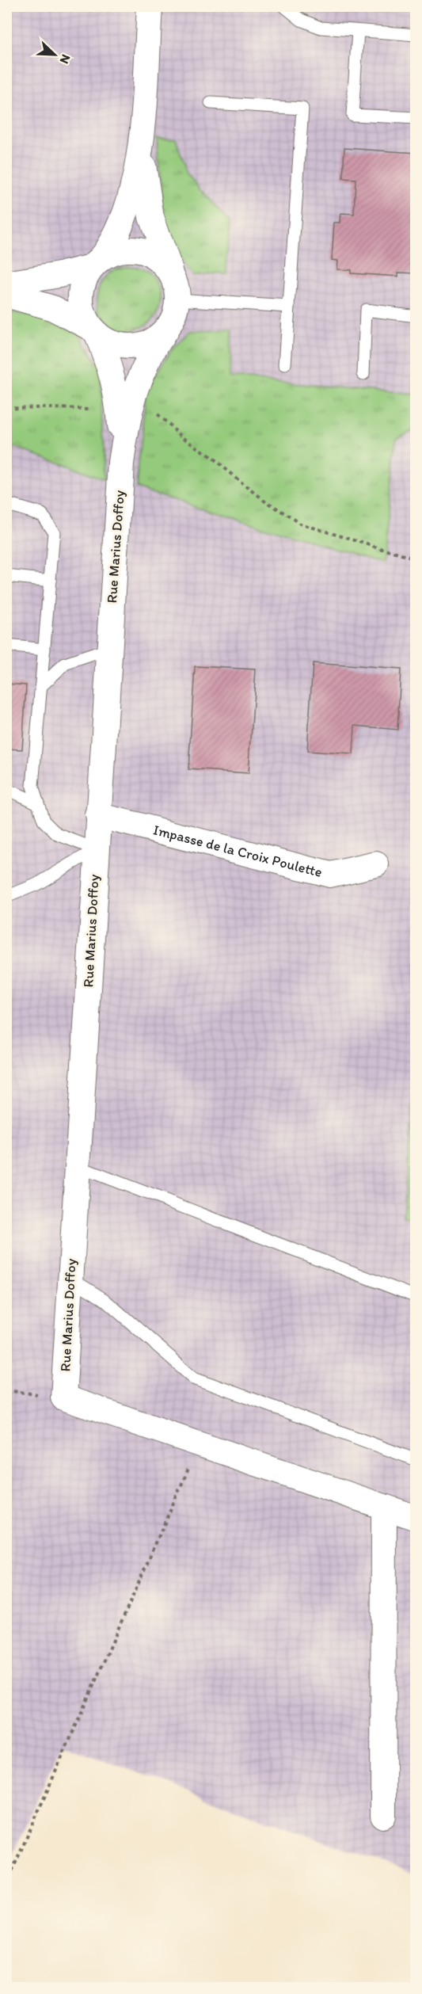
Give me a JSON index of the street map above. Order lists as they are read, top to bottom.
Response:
{
  "streets": {
    "street": ["Rue Marius Doffoy", "Impasse de la Croix Poulette"]
  },
  "crossings": [
    ["Rue Marius Doffoy", "Impasse de la Croix Poulette"]
  ],
  "north": "bottom right"
}
